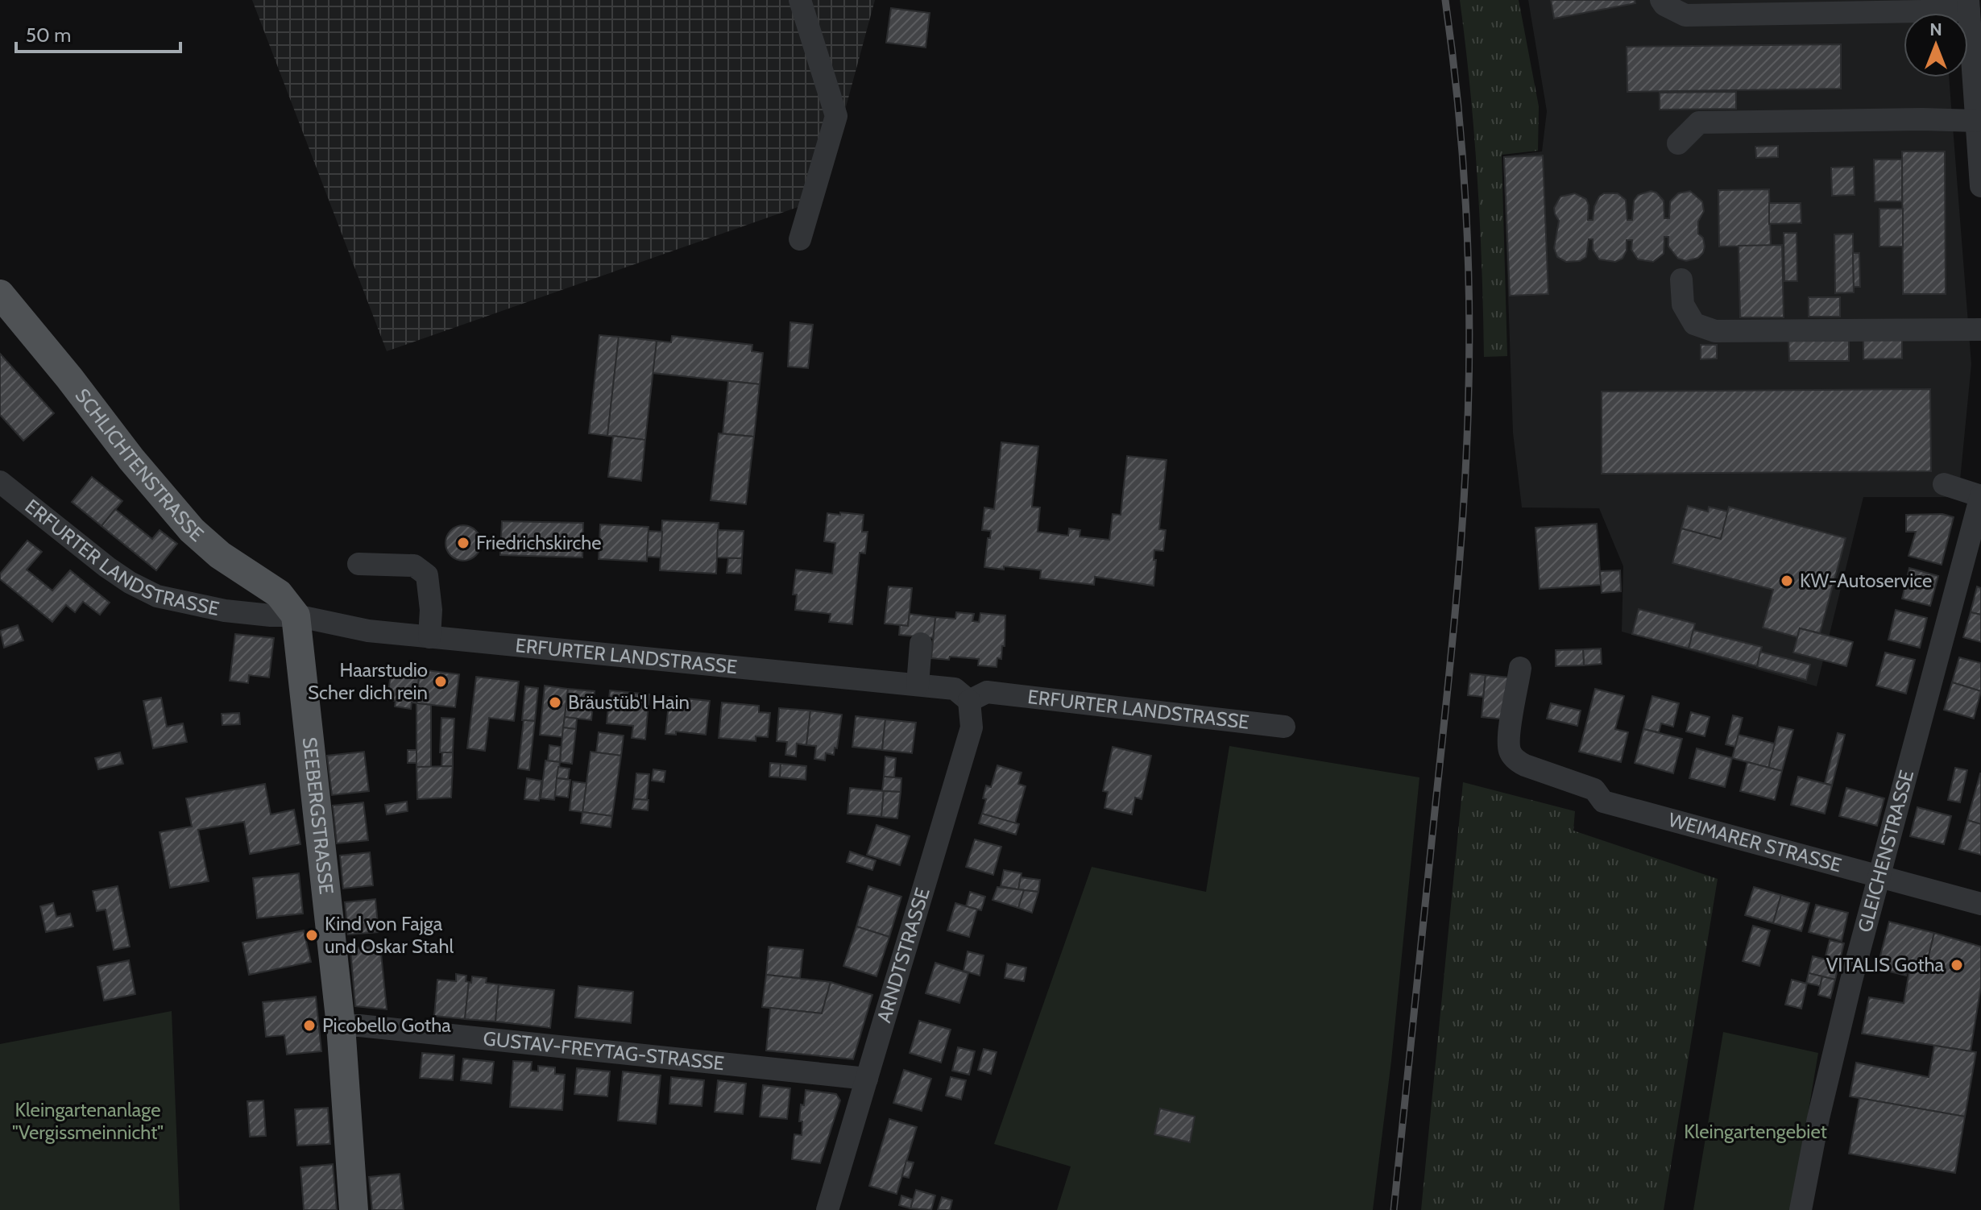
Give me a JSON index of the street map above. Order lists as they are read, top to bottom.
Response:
{
  "streets": {
    "main road": ["SCHLICHTENSTRASSE", "SEEBERGSTRASSE"],
    "street": [
      "ERFURTER LANDSTRASSE",
      "WEIMARER STRASSE",
      "GLEICHENSTRASSE",
      "ARNDTSTRASSE",
      "GUSTAV-FREYTAG-STRASSE"
    ]
  },
  "crossings": [
    ["SCHLICHTENSTRASSE", "ERFURTER LANDSTRASSE"],
    ["SCHLICHTENSTRASSE", "SEEBERGSTRASSE"],
    ["ERFURTER LANDSTRASSE", "SEEBERGSTRASSE"],
    ["ERFURTER LANDSTRASSE", "ARNDTSTRASSE"],
    ["SEEBERGSTRASSE", "GUSTAV-FREYTAG-STRASSE"],
    ["WEIMARER STRASSE", "GLEICHENSTRASSE"],
    ["ARNDTSTRASSE", "GUSTAV-FREYTAG-STRASSE"]
  ],
  "parks": ["Kleingartenanlage \"Vergissmeinnicht\"", "Kleingartengebiet"],
  "places": [
    "Friedrichskirche",
    "KW-Autoservice",
    "Haarstudio Scher dich rein",
    "Bräustüb'l Hain",
    "Kind von Fajga und Oskar Stahl",
    "VITALIS Gotha",
    "Picobello Gotha"
  ],
  "scale_bar": "50 m",
  "north": "top"
}
